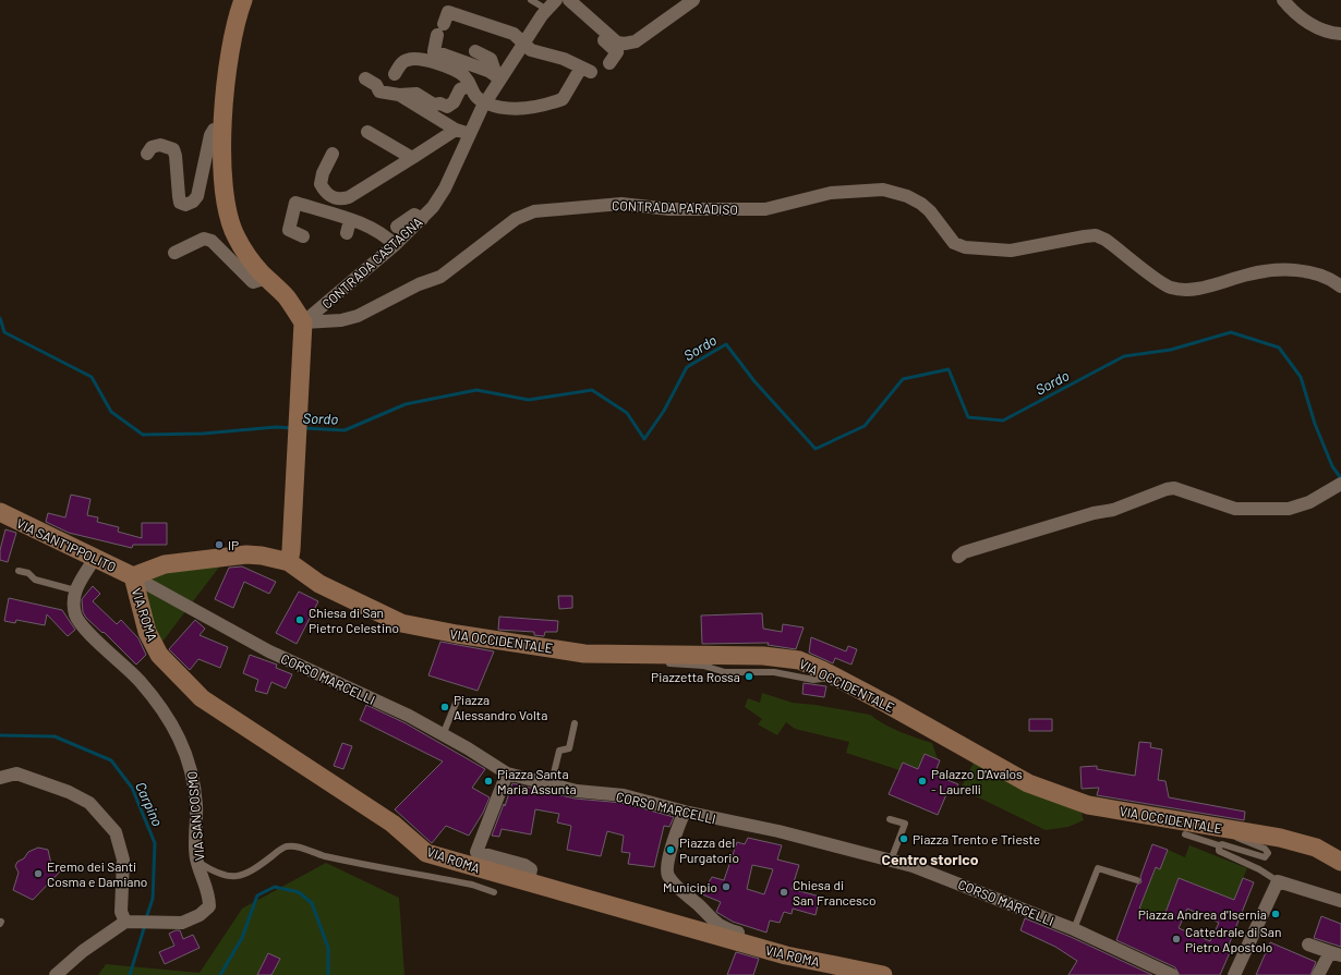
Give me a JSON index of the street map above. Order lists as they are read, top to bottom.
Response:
{
  "streets": {
    "main road": ["VIA SANT'IPPOLITO", "VIA ROMA", "VIA OCCIDENTALE"],
    "street": [
      "CONTRADA PARADISO",
      "CONTRADA CASTAGNA",
      "CORSO MARCELLI",
      "VIA SAN COSMO"
    ]
  },
  "crossings": [
    ["CONTRADA PARADISO", "CONTRADA CASTAGNA"],
    ["VIA SANT'IPPOLITO", "VIA ROMA"],
    ["VIA SANT'IPPOLITO", "CORSO MARCELLI"],
    ["VIA ROMA", "CORSO MARCELLI"]
  ],
  "districts": ["Centro storico"],
  "water": ["Sordo", "Carpino"],
  "places": [
    "IP",
    "Chiesa di San Pietro Celestino",
    "Piazzetta Rossa",
    "Piazza Alessandro Volta",
    "Piazza Santa Maria Assunta",
    "Palazzo D'Avalos - Laurelli",
    "Piazza Trento e Trieste",
    "Piazza del Purgatorio",
    "Eremo dei Santi Cosma e Damiano",
    "Municipio",
    "Chiesa di San Francesco",
    "Piazza Andrea d'Isernia",
    "Cattedrale di San Pietro Apostolo"
  ]
}
